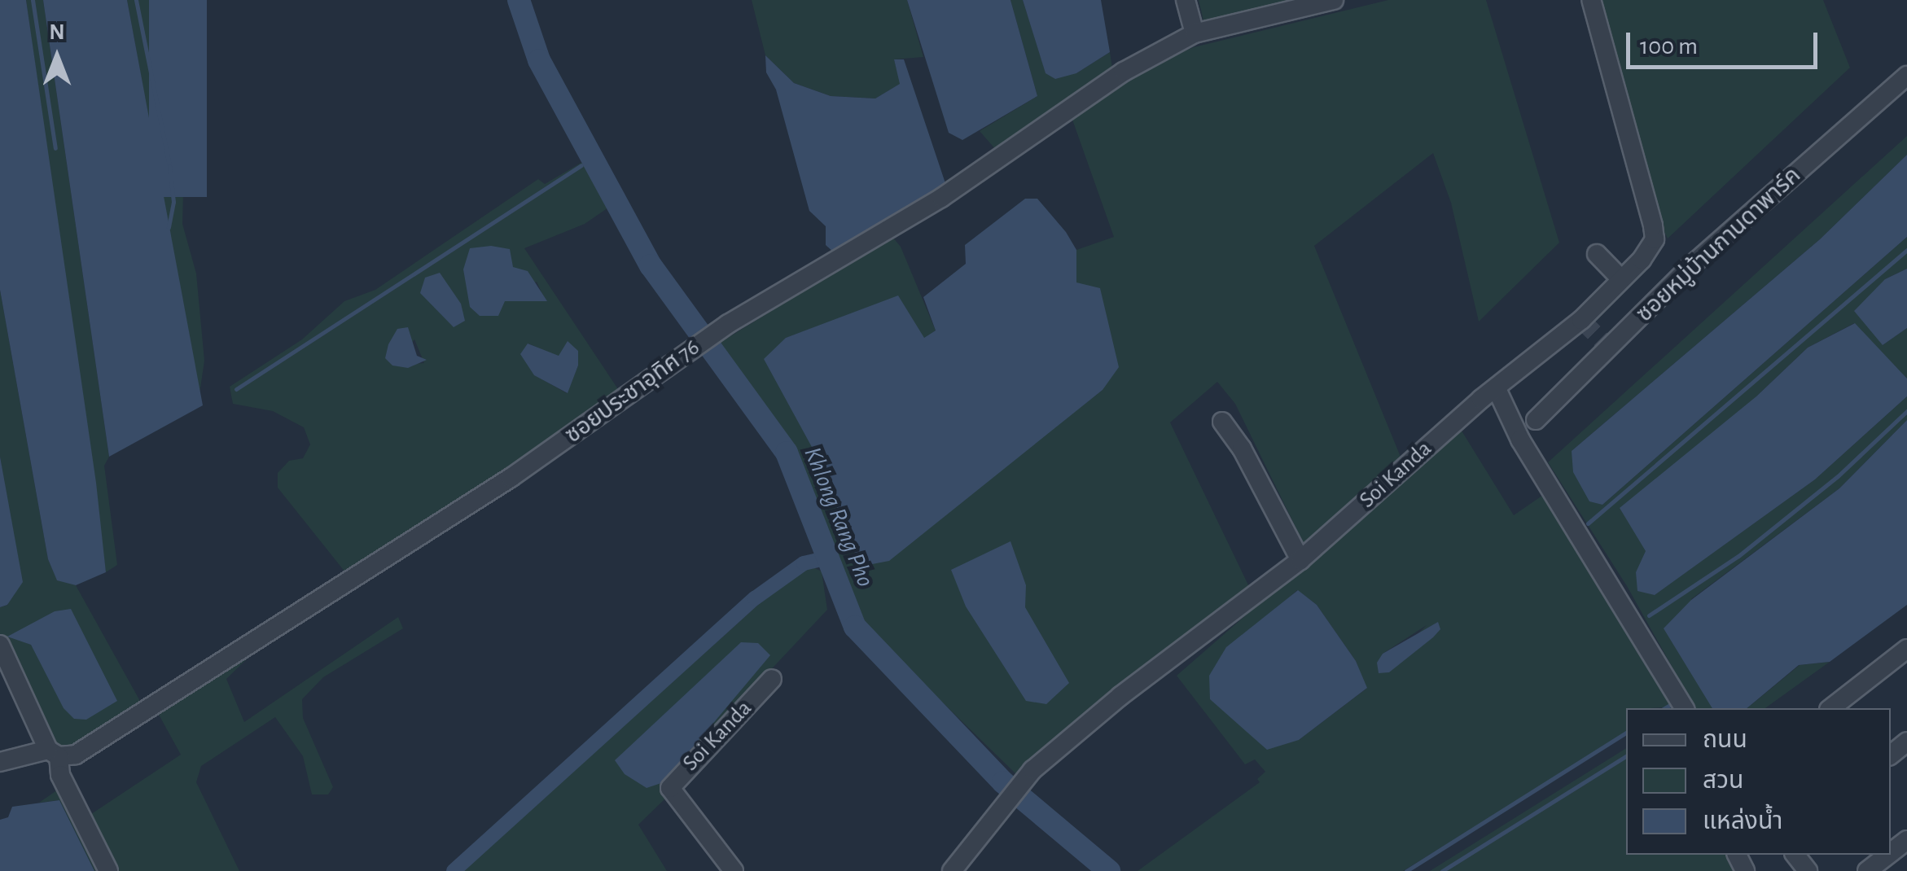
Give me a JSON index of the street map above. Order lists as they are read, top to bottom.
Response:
{
  "streets": {
    "street": ["ซอยหมู่บ้านกานดาพาร์ค", "ซอยประชาอุทิศ 76", "Soi Kanda"]
  },
  "water": ["Khlong Rang Pho"],
  "legend": ["ถนน", "สวน", "แหล่งน้ำ"],
  "scale_bar": "100 m",
  "north": "top"
}
